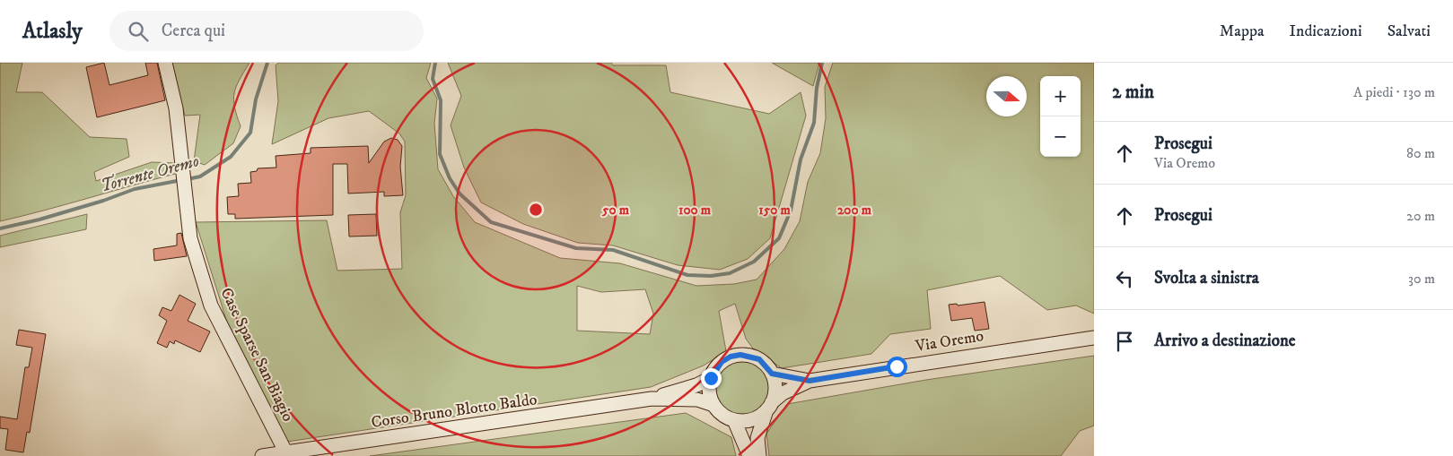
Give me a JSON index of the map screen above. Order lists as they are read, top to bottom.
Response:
{
  "streets": {
    "main road": ["Via Oremo", "Case Sparse San Biagio", "Corso Bruno Blotto Baldo"]
  },
  "crossings": [
    ["Via Oremo", "Corso Bruno Blotto Baldo"],
    ["Case Sparse San Biagio", "Corso Bruno Blotto Baldo"]
  ],
  "water": ["Torrente Oremo"],
  "north": "right",
  "page": {
    "header": "Atlasly",
    "search": "Cerca qui",
    "nav": ["Mappa", "Indicazioni", "Salvati"],
    "heading": ["2 min", "A piedi · 130 m"],
    "map_buttons": ["+", "−"],
    "list": [
      ["Prosegui", "Via Oremo", "80 m"],
      ["Prosegui", "20 m"],
      ["Svolta a sinistra", "30 m"],
      "Arrivo a destinazione"
    ]
  },
  "rings": [
    "50 m",
    "100 m",
    "150 m",
    "200 m"
  ]
}
